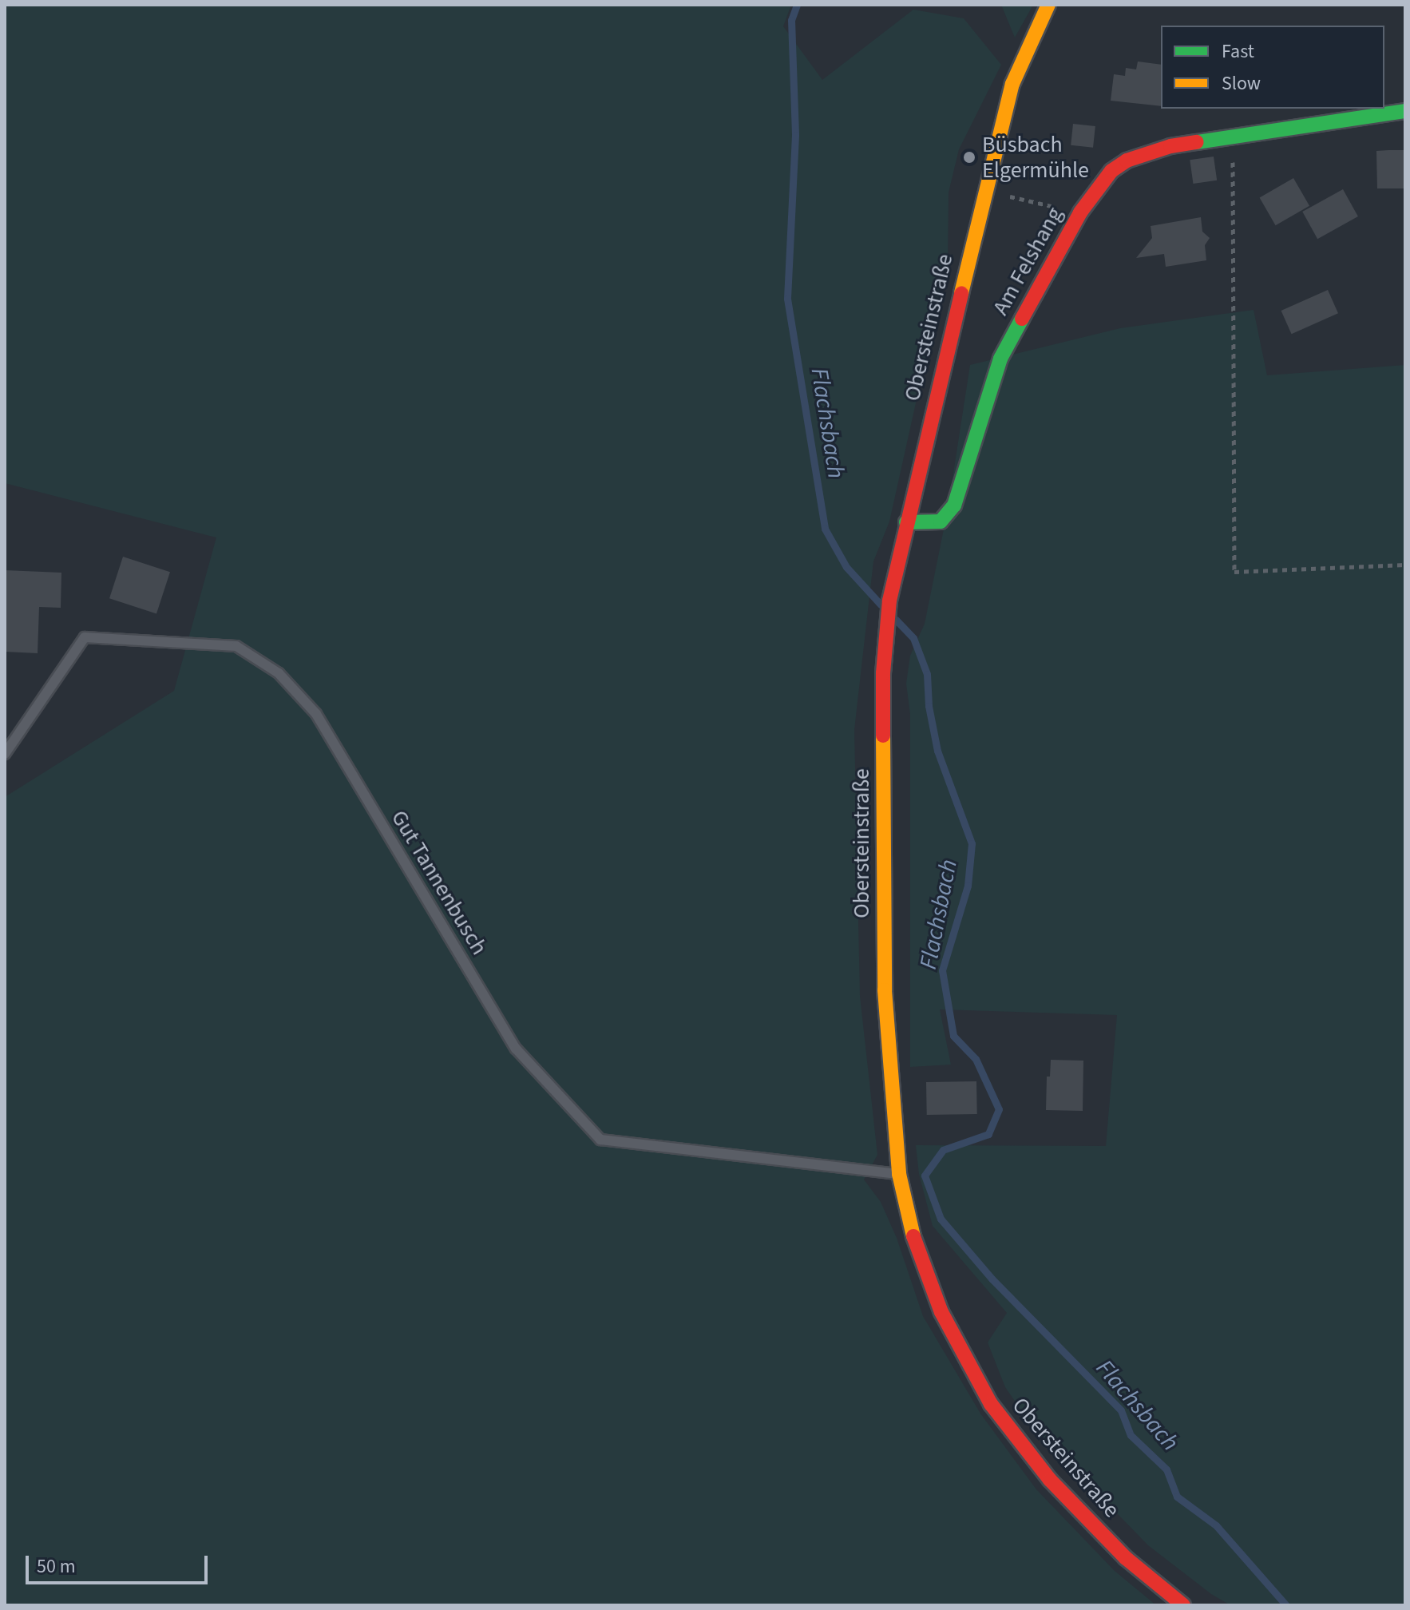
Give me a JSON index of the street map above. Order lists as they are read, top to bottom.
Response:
{
  "streets": {
    "street": ["Am Felshang", "Obersteinstraße"],
    "lane": ["Gut Tannenbusch"]
  },
  "crossings": [
    ["Am Felshang", "Obersteinstraße"],
    ["Obersteinstraße", "Gut Tannenbusch"]
  ],
  "water": ["Flachsbach"],
  "places": ["Büsbach Elgermühle"],
  "legend": ["Fast", "Slow"],
  "scale_bar": "50 m"
}
